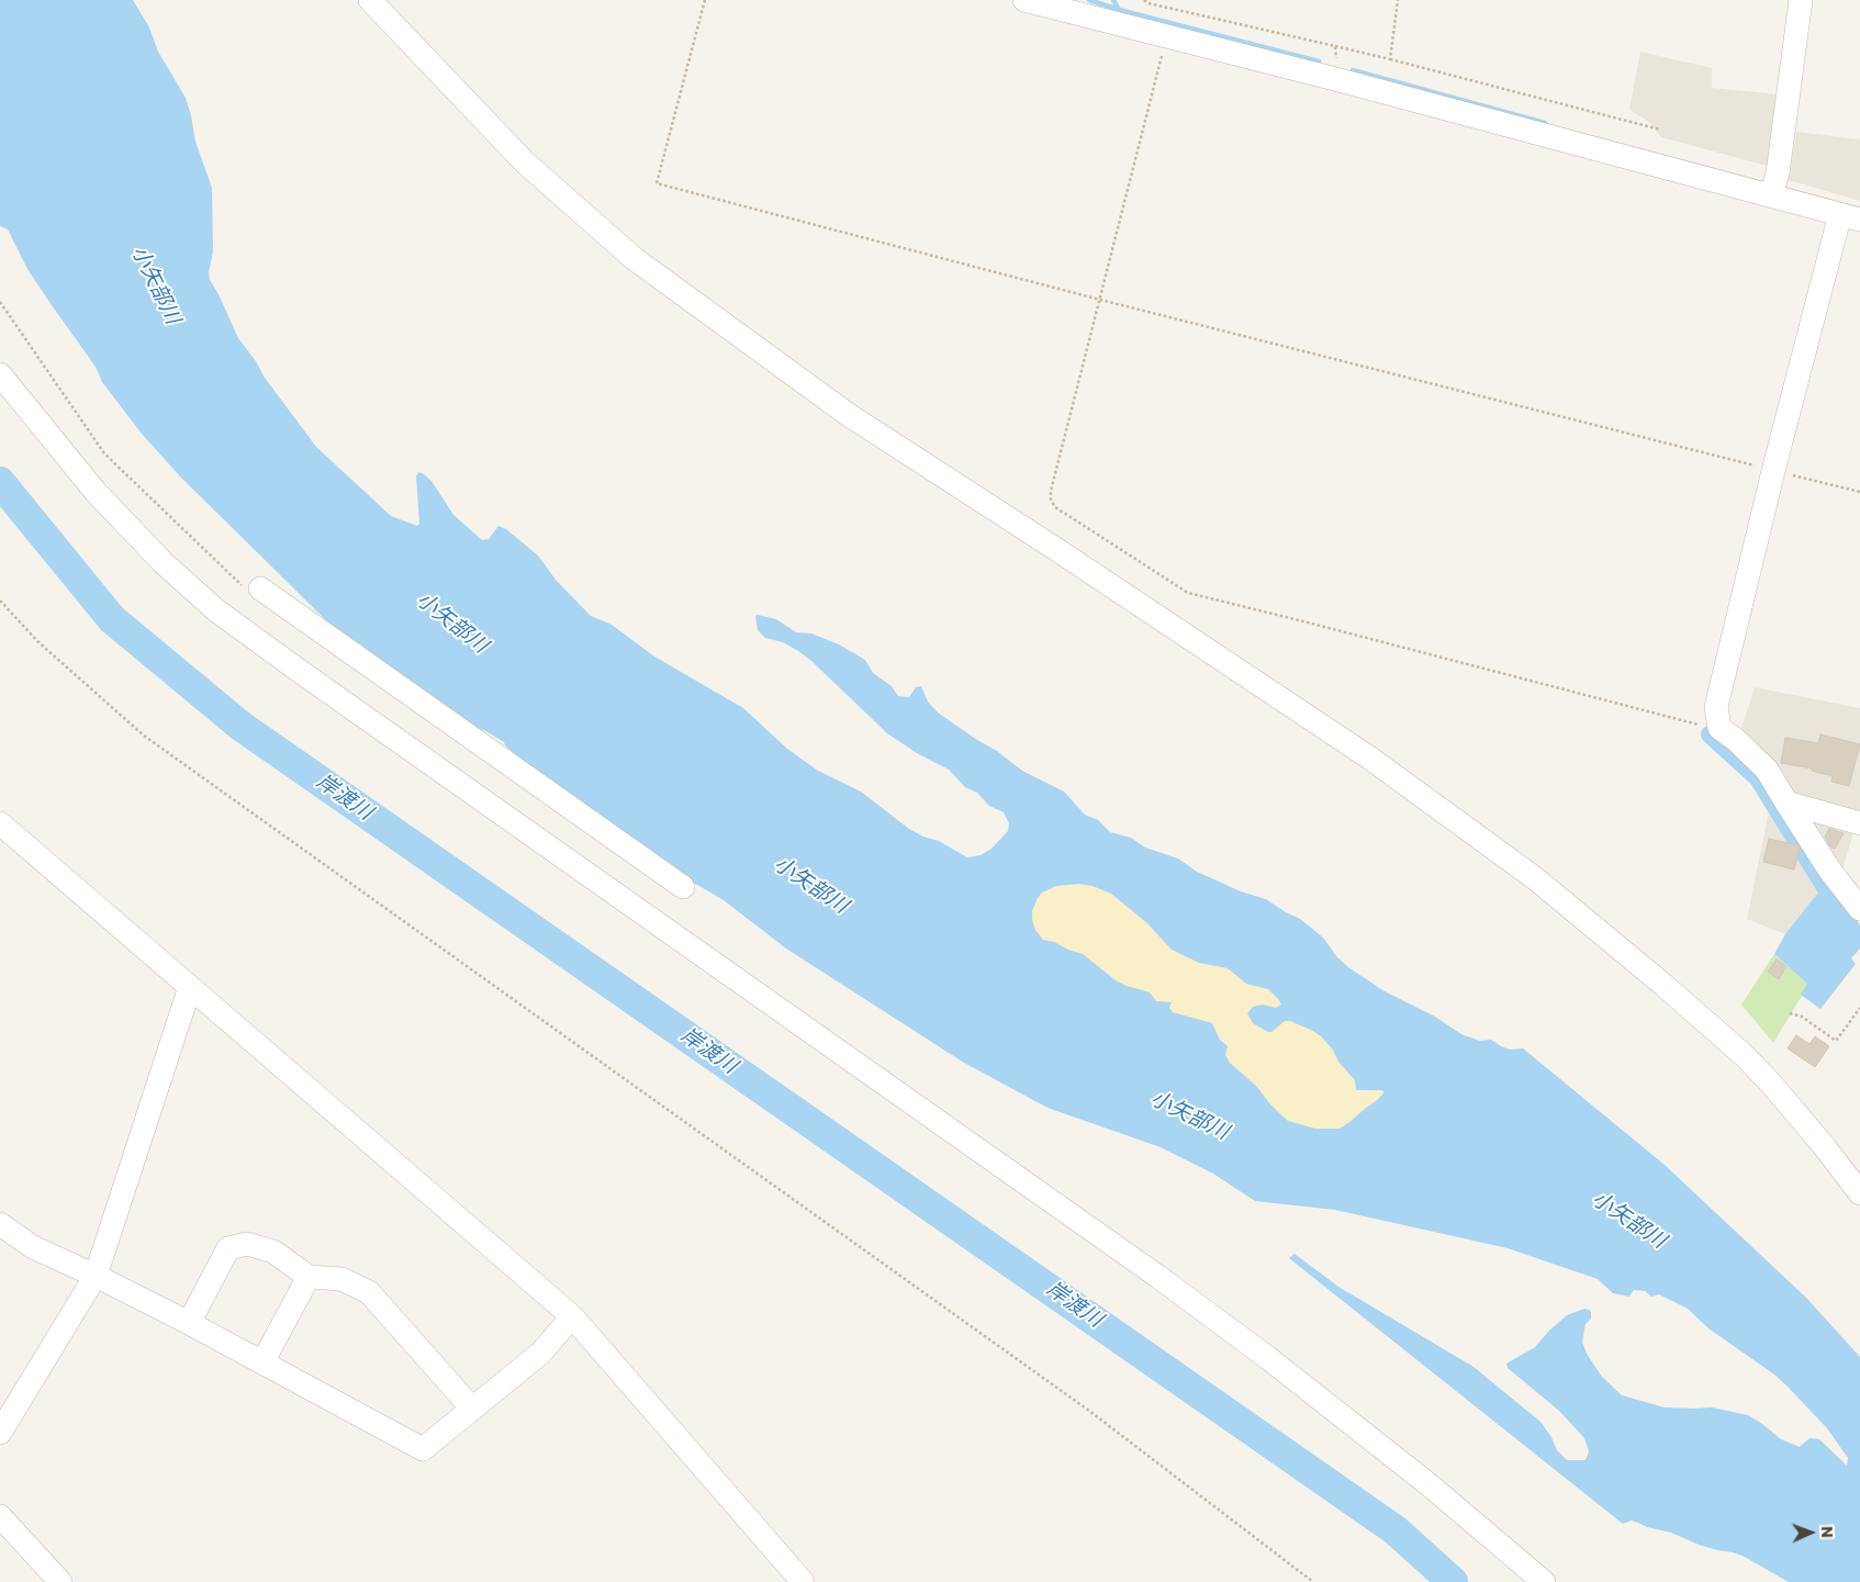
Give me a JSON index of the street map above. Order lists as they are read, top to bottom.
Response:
{
  "water": ["小矢部川", "岸渡川"],
  "north": "right"
}
